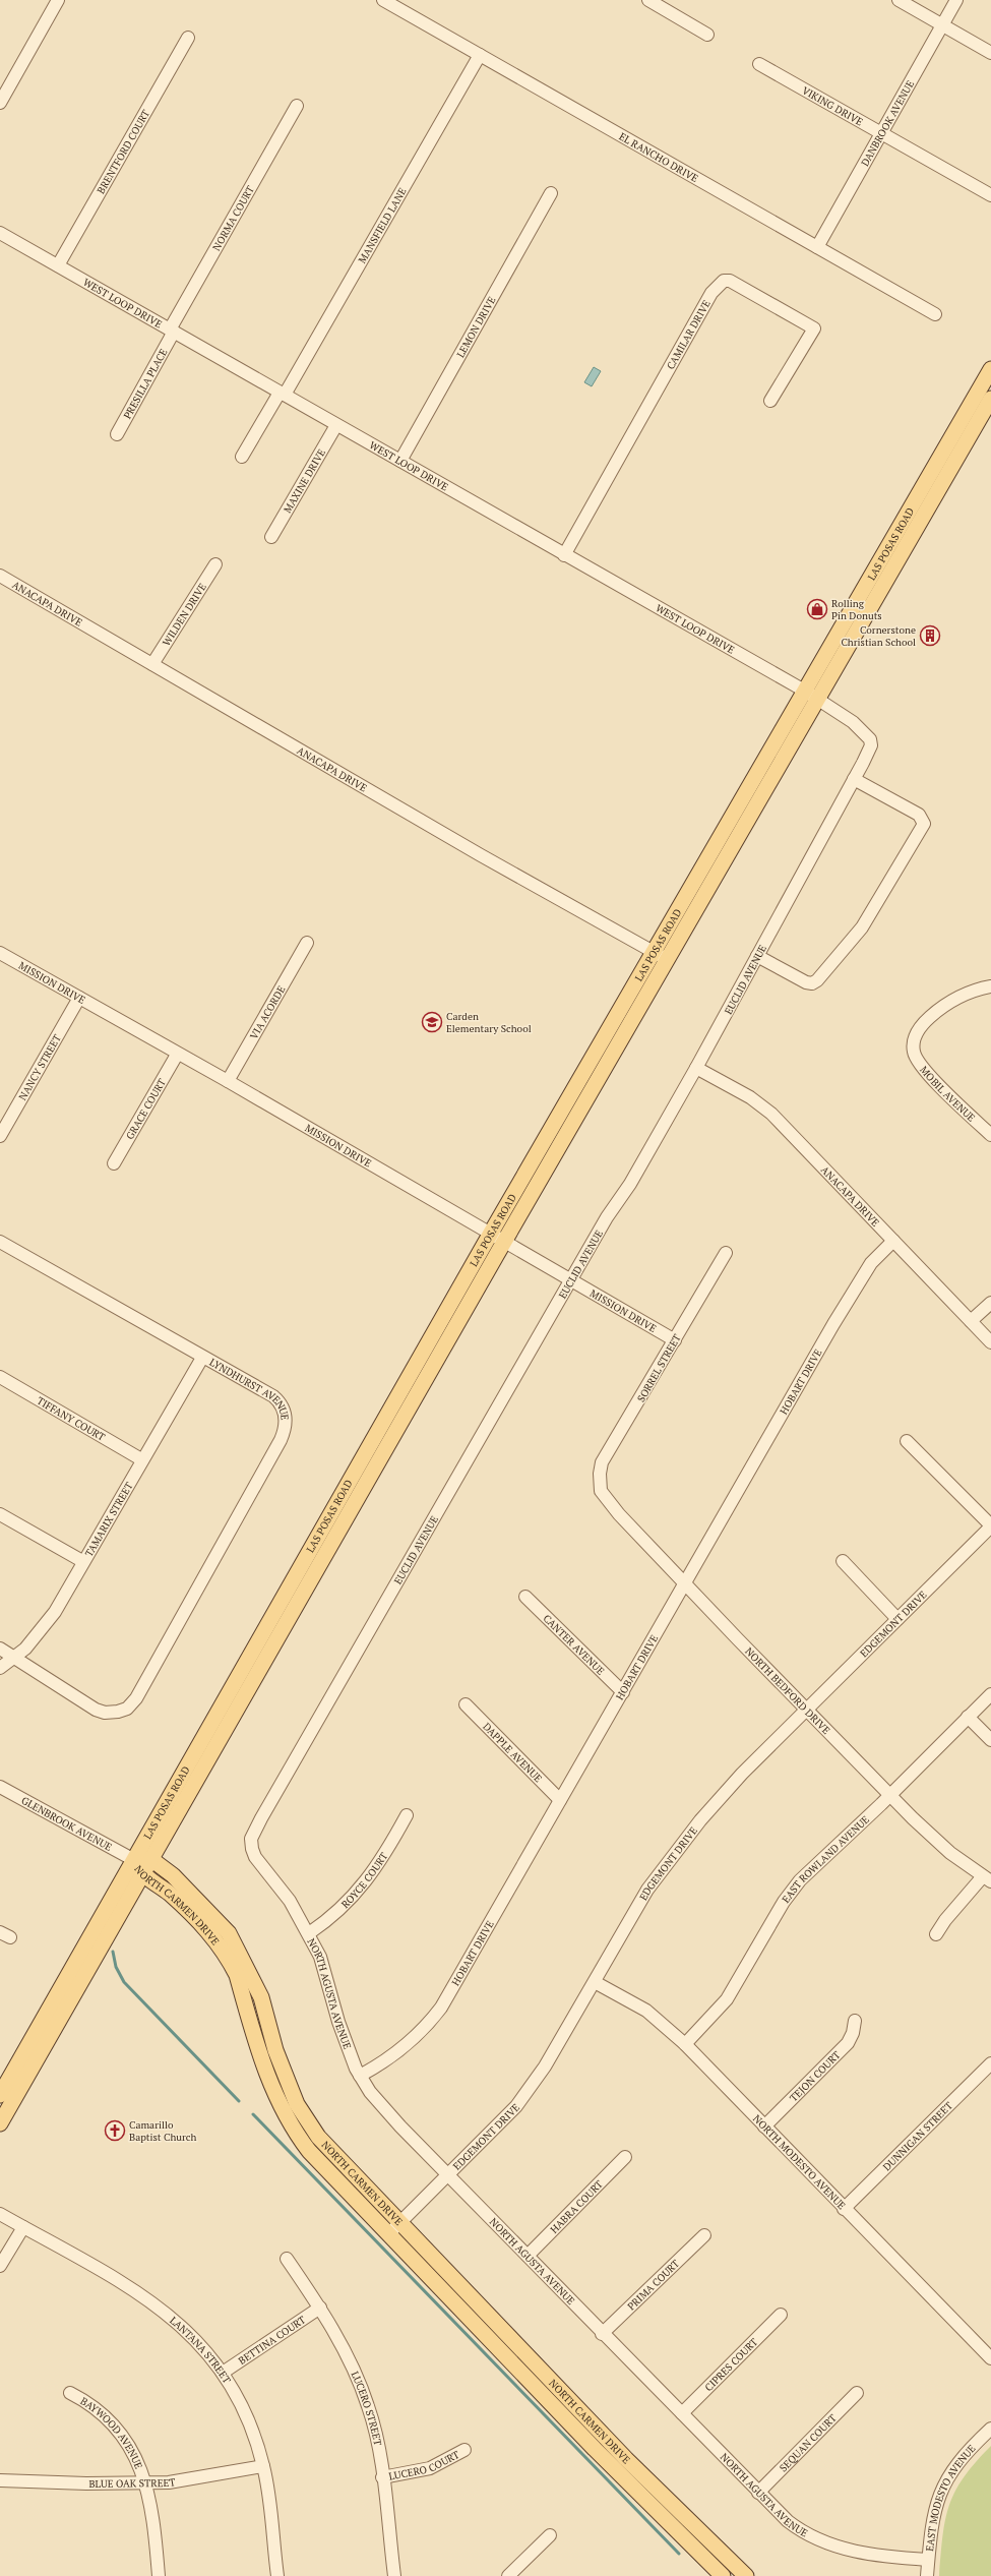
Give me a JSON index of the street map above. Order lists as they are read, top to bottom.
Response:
{
  "streets": {
    "main road": ["LAS POSAS ROAD", "NORTH CARMEN DRIVE"],
    "street": [
      "VIKING DRIVE",
      "DANBROOK AVENUE",
      "BRENTFORD COURT",
      "EL RANCHO DRIVE",
      "NORMA COURT",
      "MANSFIELD LANE",
      "WEST LOOP DRIVE",
      "LEMON DRIVE",
      "CAMILAR DRIVE",
      "PRESILLA PLACE",
      "MAXINE DRIVE",
      "ANACAPA DRIVE",
      "WILDEN DRIVE",
      "EUCLID AVENUE",
      "MISSION DRIVE",
      "VIA ACORDE",
      "NANCY STREET",
      "MOBIL AVENUE",
      "GRACE COURT",
      "SORREL STREET",
      "HOBART DRIVE",
      "LYNDHURST AVENUE",
      "TIFFANY COURT",
      "TAMARIX STREET",
      "EDGEMONT DRIVE",
      "CANTER AVENUE",
      "NORTH BEDFORD DRIVE",
      "DAPPLE AVENUE",
      "GLENBROOK AVENUE",
      "EAST ROWLAND AVENUE",
      "ROYCE COURT",
      "NORTH AGUSTA AVENUE",
      "TEJON COURT",
      "DUNNIGAN STREET",
      "NORTH MODESTO AVENUE",
      "HABRA COURT",
      "PRIMA COURT",
      "BETTINA COURT",
      "LANTANA STREET",
      "CIPRES COURT",
      "LUCERO STREET",
      "BAYWOOD AVENUE",
      "SEQUAN COURT",
      "LUCERO COURT",
      "BLUE OAK STREET",
      "EAST MODESTO AVENUE"
    ]
  },
  "crossings": [
    ["VIKING DRIVE", "DANBROOK AVENUE"],
    ["DANBROOK AVENUE", "EL RANCHO DRIVE"],
    ["BRENTFORD COURT", "WEST LOOP DRIVE"],
    ["EL RANCHO DRIVE", "MANSFIELD LANE"],
    ["NORMA COURT", "WEST LOOP DRIVE"],
    ["NORMA COURT", "PRESILLA PLACE"],
    ["MANSFIELD LANE", "WEST LOOP DRIVE"],
    ["WEST LOOP DRIVE", "LEMON DRIVE"],
    ["WEST LOOP DRIVE", "CAMILAR DRIVE"],
    ["WEST LOOP DRIVE", "PRESILLA PLACE"],
    ["WEST LOOP DRIVE", "MAXINE DRIVE"],
    ["WEST LOOP DRIVE", "LAS POSAS ROAD"],
    ["WEST LOOP DRIVE", "EUCLID AVENUE"],
    ["LAS POSAS ROAD", "ANACAPA DRIVE"],
    ["LAS POSAS ROAD", "EUCLID AVENUE"],
    ["LAS POSAS ROAD", "MISSION DRIVE"],
    ["LAS POSAS ROAD", "GLENBROOK AVENUE"],
    ["LAS POSAS ROAD", "NORTH CARMEN DRIVE"],
    ["ANACAPA DRIVE", "WILDEN DRIVE"],
    ["ANACAPA DRIVE", "EUCLID AVENUE"],
    ["ANACAPA DRIVE", "HOBART DRIVE"],
    ["EUCLID AVENUE", "MISSION DRIVE"],
    ["EUCLID AVENUE", "NORTH AGUSTA AVENUE"],
    ["MISSION DRIVE", "VIA ACORDE"],
    ["MISSION DRIVE", "NANCY STREET"],
    ["MISSION DRIVE", "GRACE COURT"],
    ["MISSION DRIVE", "SORREL STREET"],
    ["SORREL STREET", "NORTH BEDFORD DRIVE"],
    ["HOBART DRIVE", "CANTER AVENUE"],
    ["HOBART DRIVE", "NORTH BEDFORD DRIVE"],
    ["HOBART DRIVE", "DAPPLE AVENUE"],
    ["HOBART DRIVE", "NORTH AGUSTA AVENUE"],
    ["LYNDHURST AVENUE", "TAMARIX STREET"],
    ["TIFFANY COURT", "TAMARIX STREET"],
    ["EDGEMONT DRIVE", "NORTH BEDFORD DRIVE"],
    ["EDGEMONT DRIVE", "NORTH CARMEN DRIVE"],
    ["EDGEMONT DRIVE", "NORTH AGUSTA AVENUE"],
    ["EDGEMONT DRIVE", "NORTH MODESTO AVENUE"],
    ["NORTH BEDFORD DRIVE", "EAST ROWLAND AVENUE"],
    ["GLENBROOK AVENUE", "NORTH CARMEN DRIVE"],
    ["EAST ROWLAND AVENUE", "NORTH MODESTO AVENUE"],
    ["ROYCE COURT", "NORTH AGUSTA AVENUE"],
    ["NORTH AGUSTA AVENUE", "HABRA COURT"],
    ["NORTH AGUSTA AVENUE", "PRIMA COURT"],
    ["NORTH AGUSTA AVENUE", "CIPRES COURT"],
    ["NORTH AGUSTA AVENUE", "SEQUAN COURT"],
    ["NORTH AGUSTA AVENUE", "EAST MODESTO AVENUE"],
    ["TEJON COURT", "NORTH MODESTO AVENUE"],
    ["DUNNIGAN STREET", "NORTH MODESTO AVENUE"],
    ["BETTINA COURT", "LANTANA STREET"],
    ["BETTINA COURT", "LUCERO STREET"],
    ["LANTANA STREET", "BLUE OAK STREET"],
    ["LUCERO STREET", "LUCERO COURT"],
    ["BAYWOOD AVENUE", "BLUE OAK STREET"]
  ],
  "places": {
    "shop": ["Rolling Pin Donuts"],
    "building": ["Cornerstone Christian School"],
    "school or university": ["Carden Elementary School"],
    "church": ["Camarillo Baptist Church"]
  }
}
